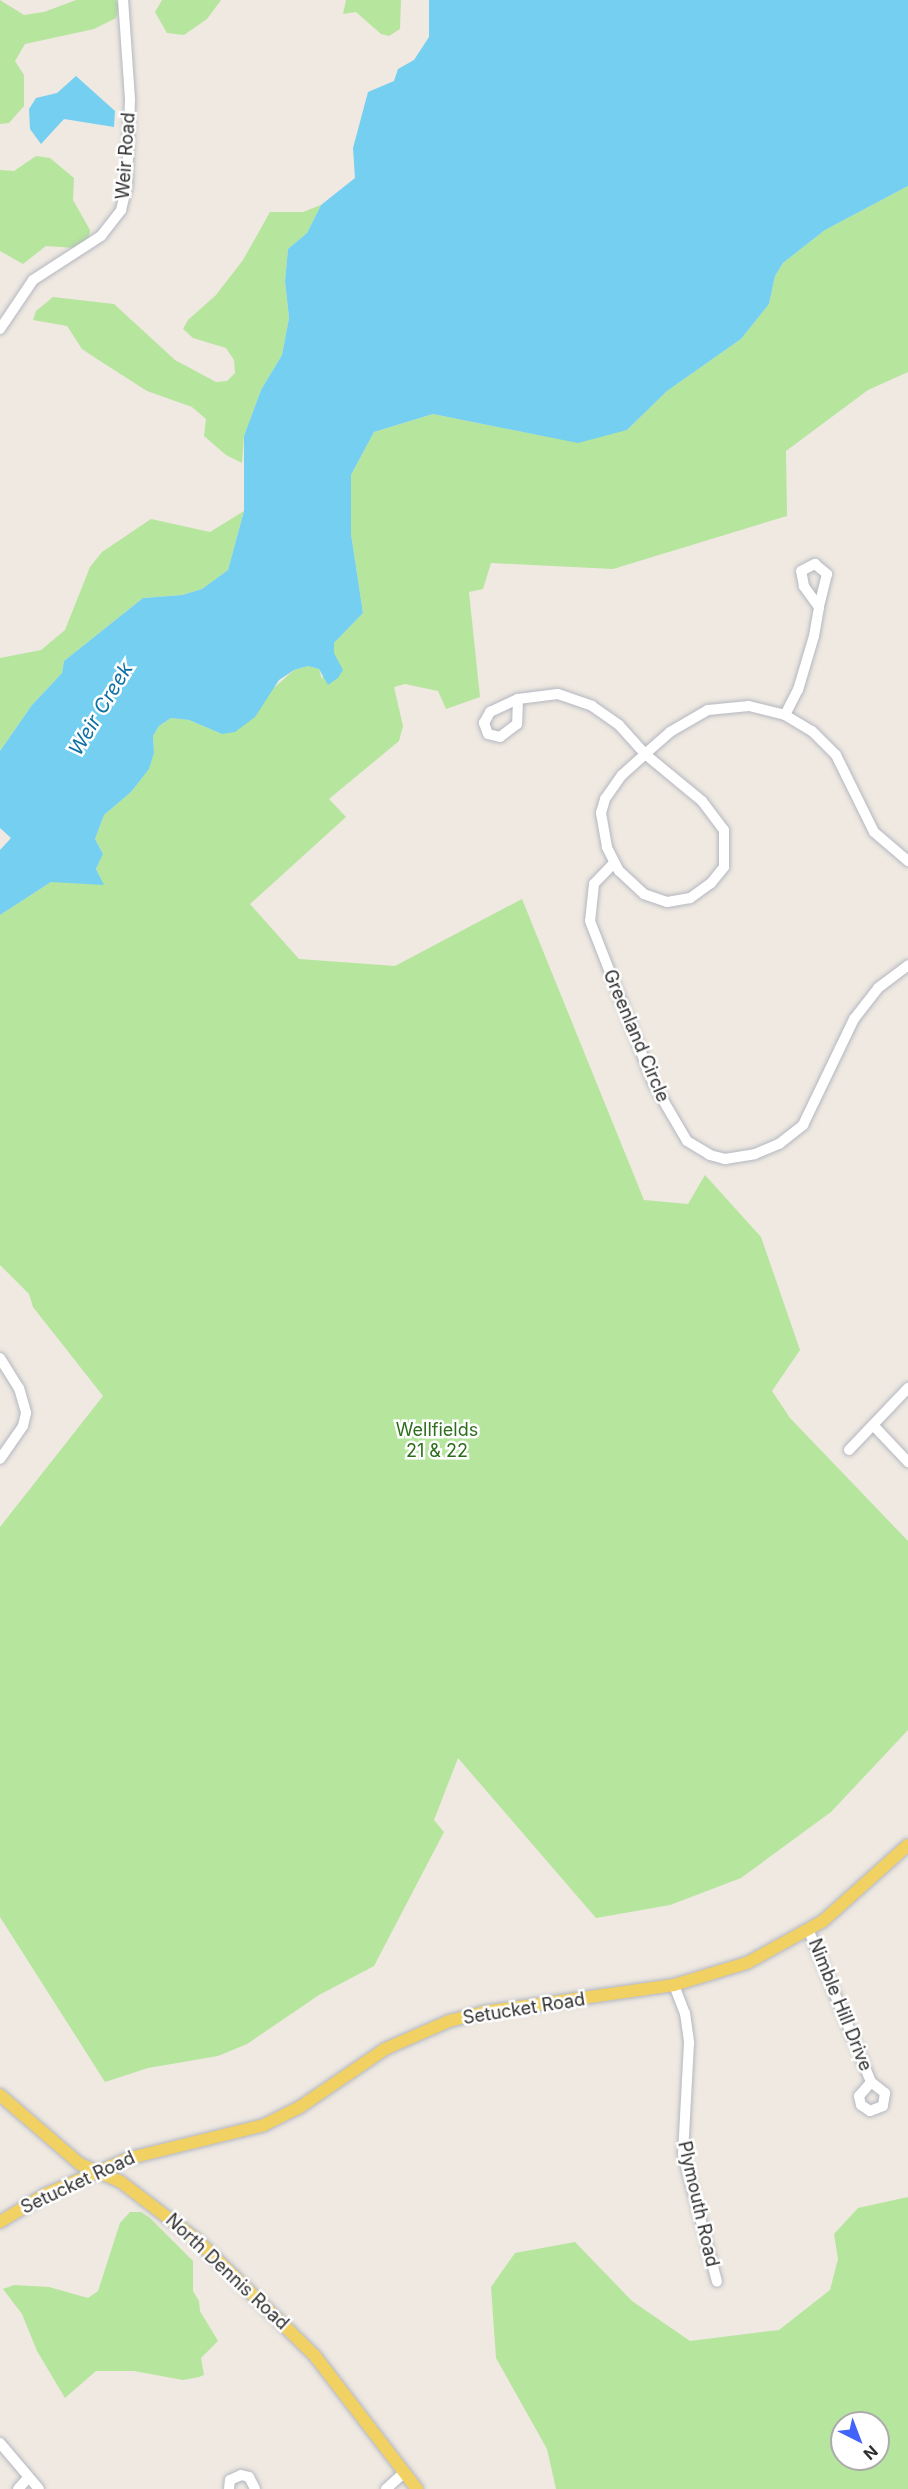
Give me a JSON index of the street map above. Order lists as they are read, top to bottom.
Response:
{
  "streets": {
    "main road": ["Setucket Road", "North Dennis Road"],
    "street": [
      "Weir Road",
      "Greenland Circle",
      "Nimble Hill Drive",
      "Plymouth Road"
    ]
  },
  "crossings": [
    ["Nimble Hill Drive", "Setucket Road"],
    ["Setucket Road", "Plymouth Road"],
    ["Setucket Road", "North Dennis Road"]
  ],
  "water": ["Weir Creek"],
  "parks": ["Wellfields 21 & 22"],
  "north": "bottom right"
}
